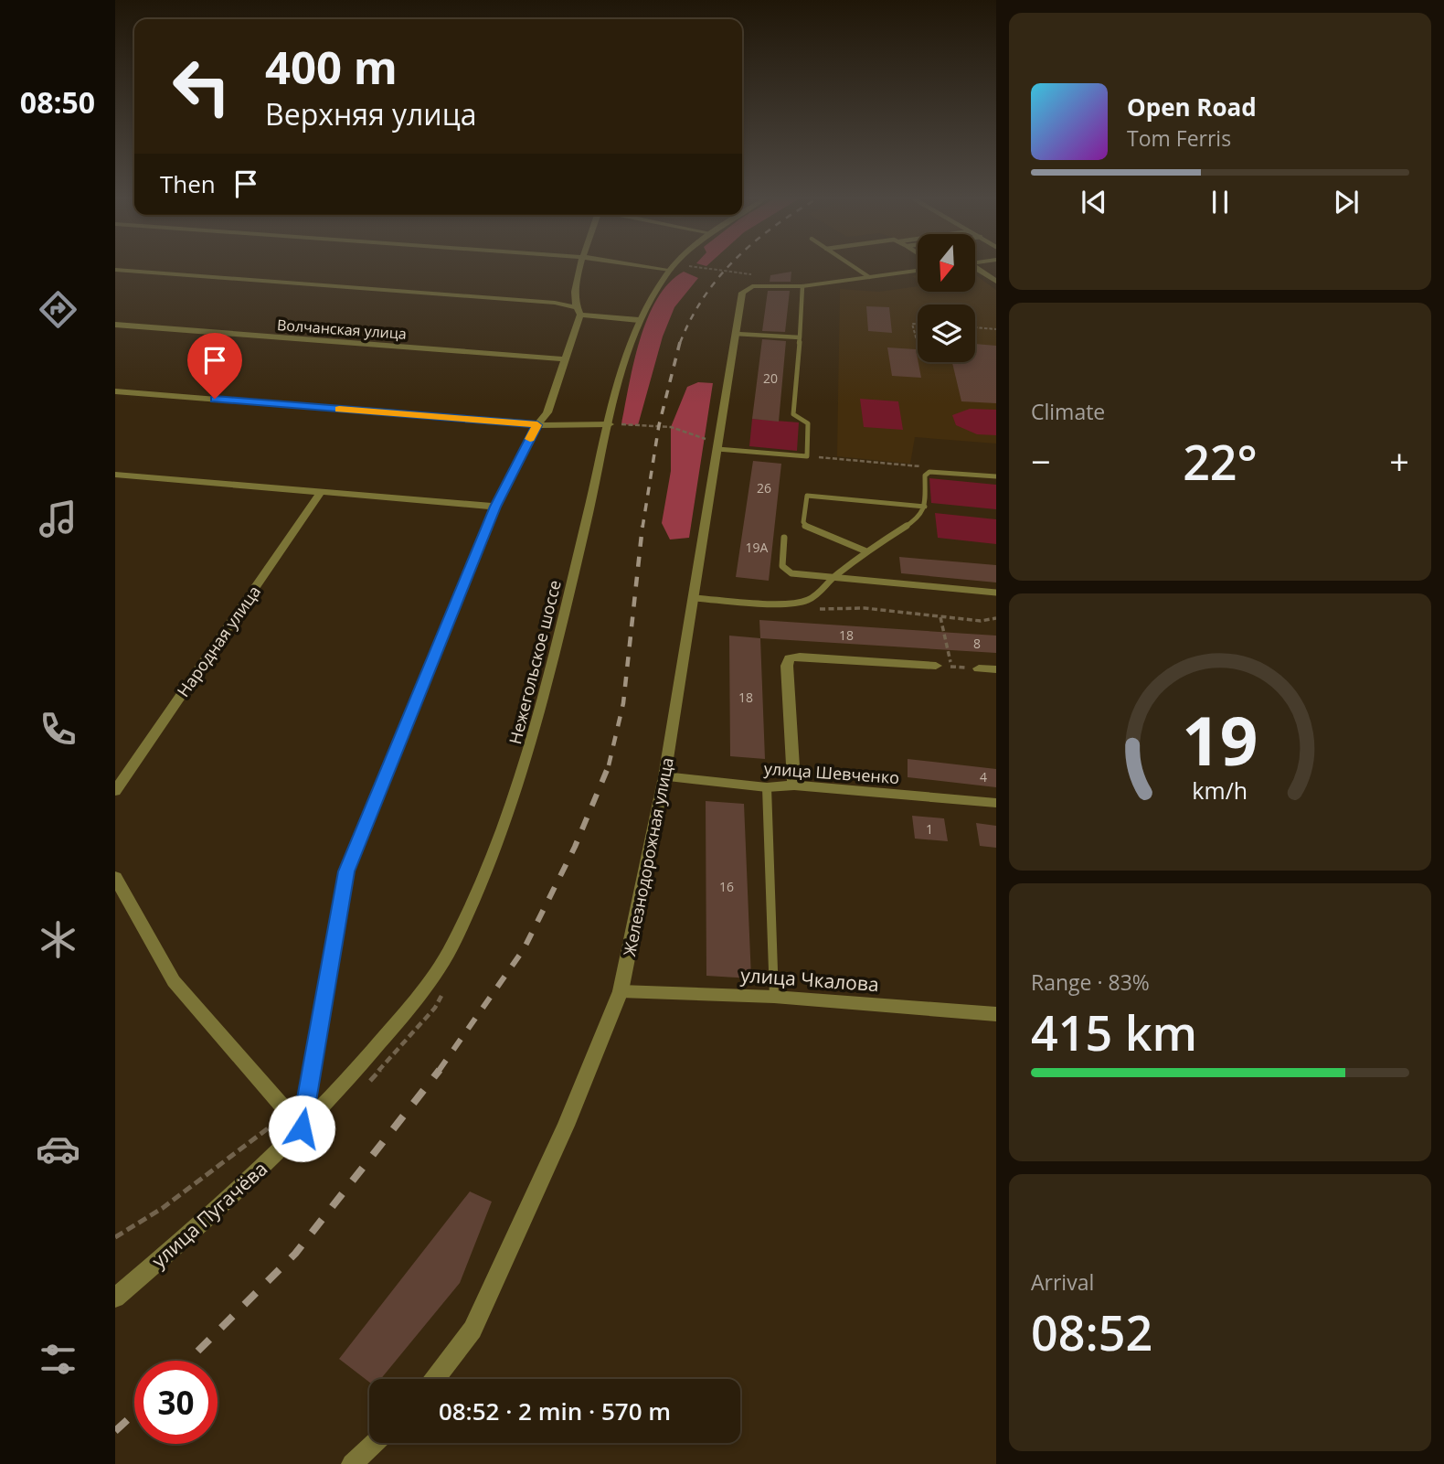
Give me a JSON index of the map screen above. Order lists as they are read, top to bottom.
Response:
{
  "streets": {
    "street": [
      "Волчанская улица",
      "Народная улица",
      "Нежегольское шоссе",
      "улица Шевченко",
      "Железнодорожная улица",
      "улица Чкалова",
      "улица Пугачёва"
    ]
  },
  "crossings": [
    ["Нежегольское шоссе", "улица Пугачёва"],
    ["улица Шевченко", "Железнодорожная улица"],
    ["Железнодорожная улица", "улица Чкалова"]
  ],
  "house_numbers": [
    "20",
    "26",
    "19А",
    "18",
    "8",
    "18",
    "4",
    "1",
    "16"
  ],
  "north": "bottom",
  "page": {
    "tabs": "08:50",
    "turn": ["400 m", "Верхняя улица"],
    "song": ["Open Road", "Tom Ferris"],
    "then": "Then",
    "tile": [
      "Climate",
      ["Range · 83%", "415 km"],
      ["Arrival", "08:52"]
    ],
    "heat": ["−", "22°", "+"],
    "limit": "30",
    "trip": "08:52 · 2 min · 570 m",
    "gauge": ["19", "km/h"]
  }
}
